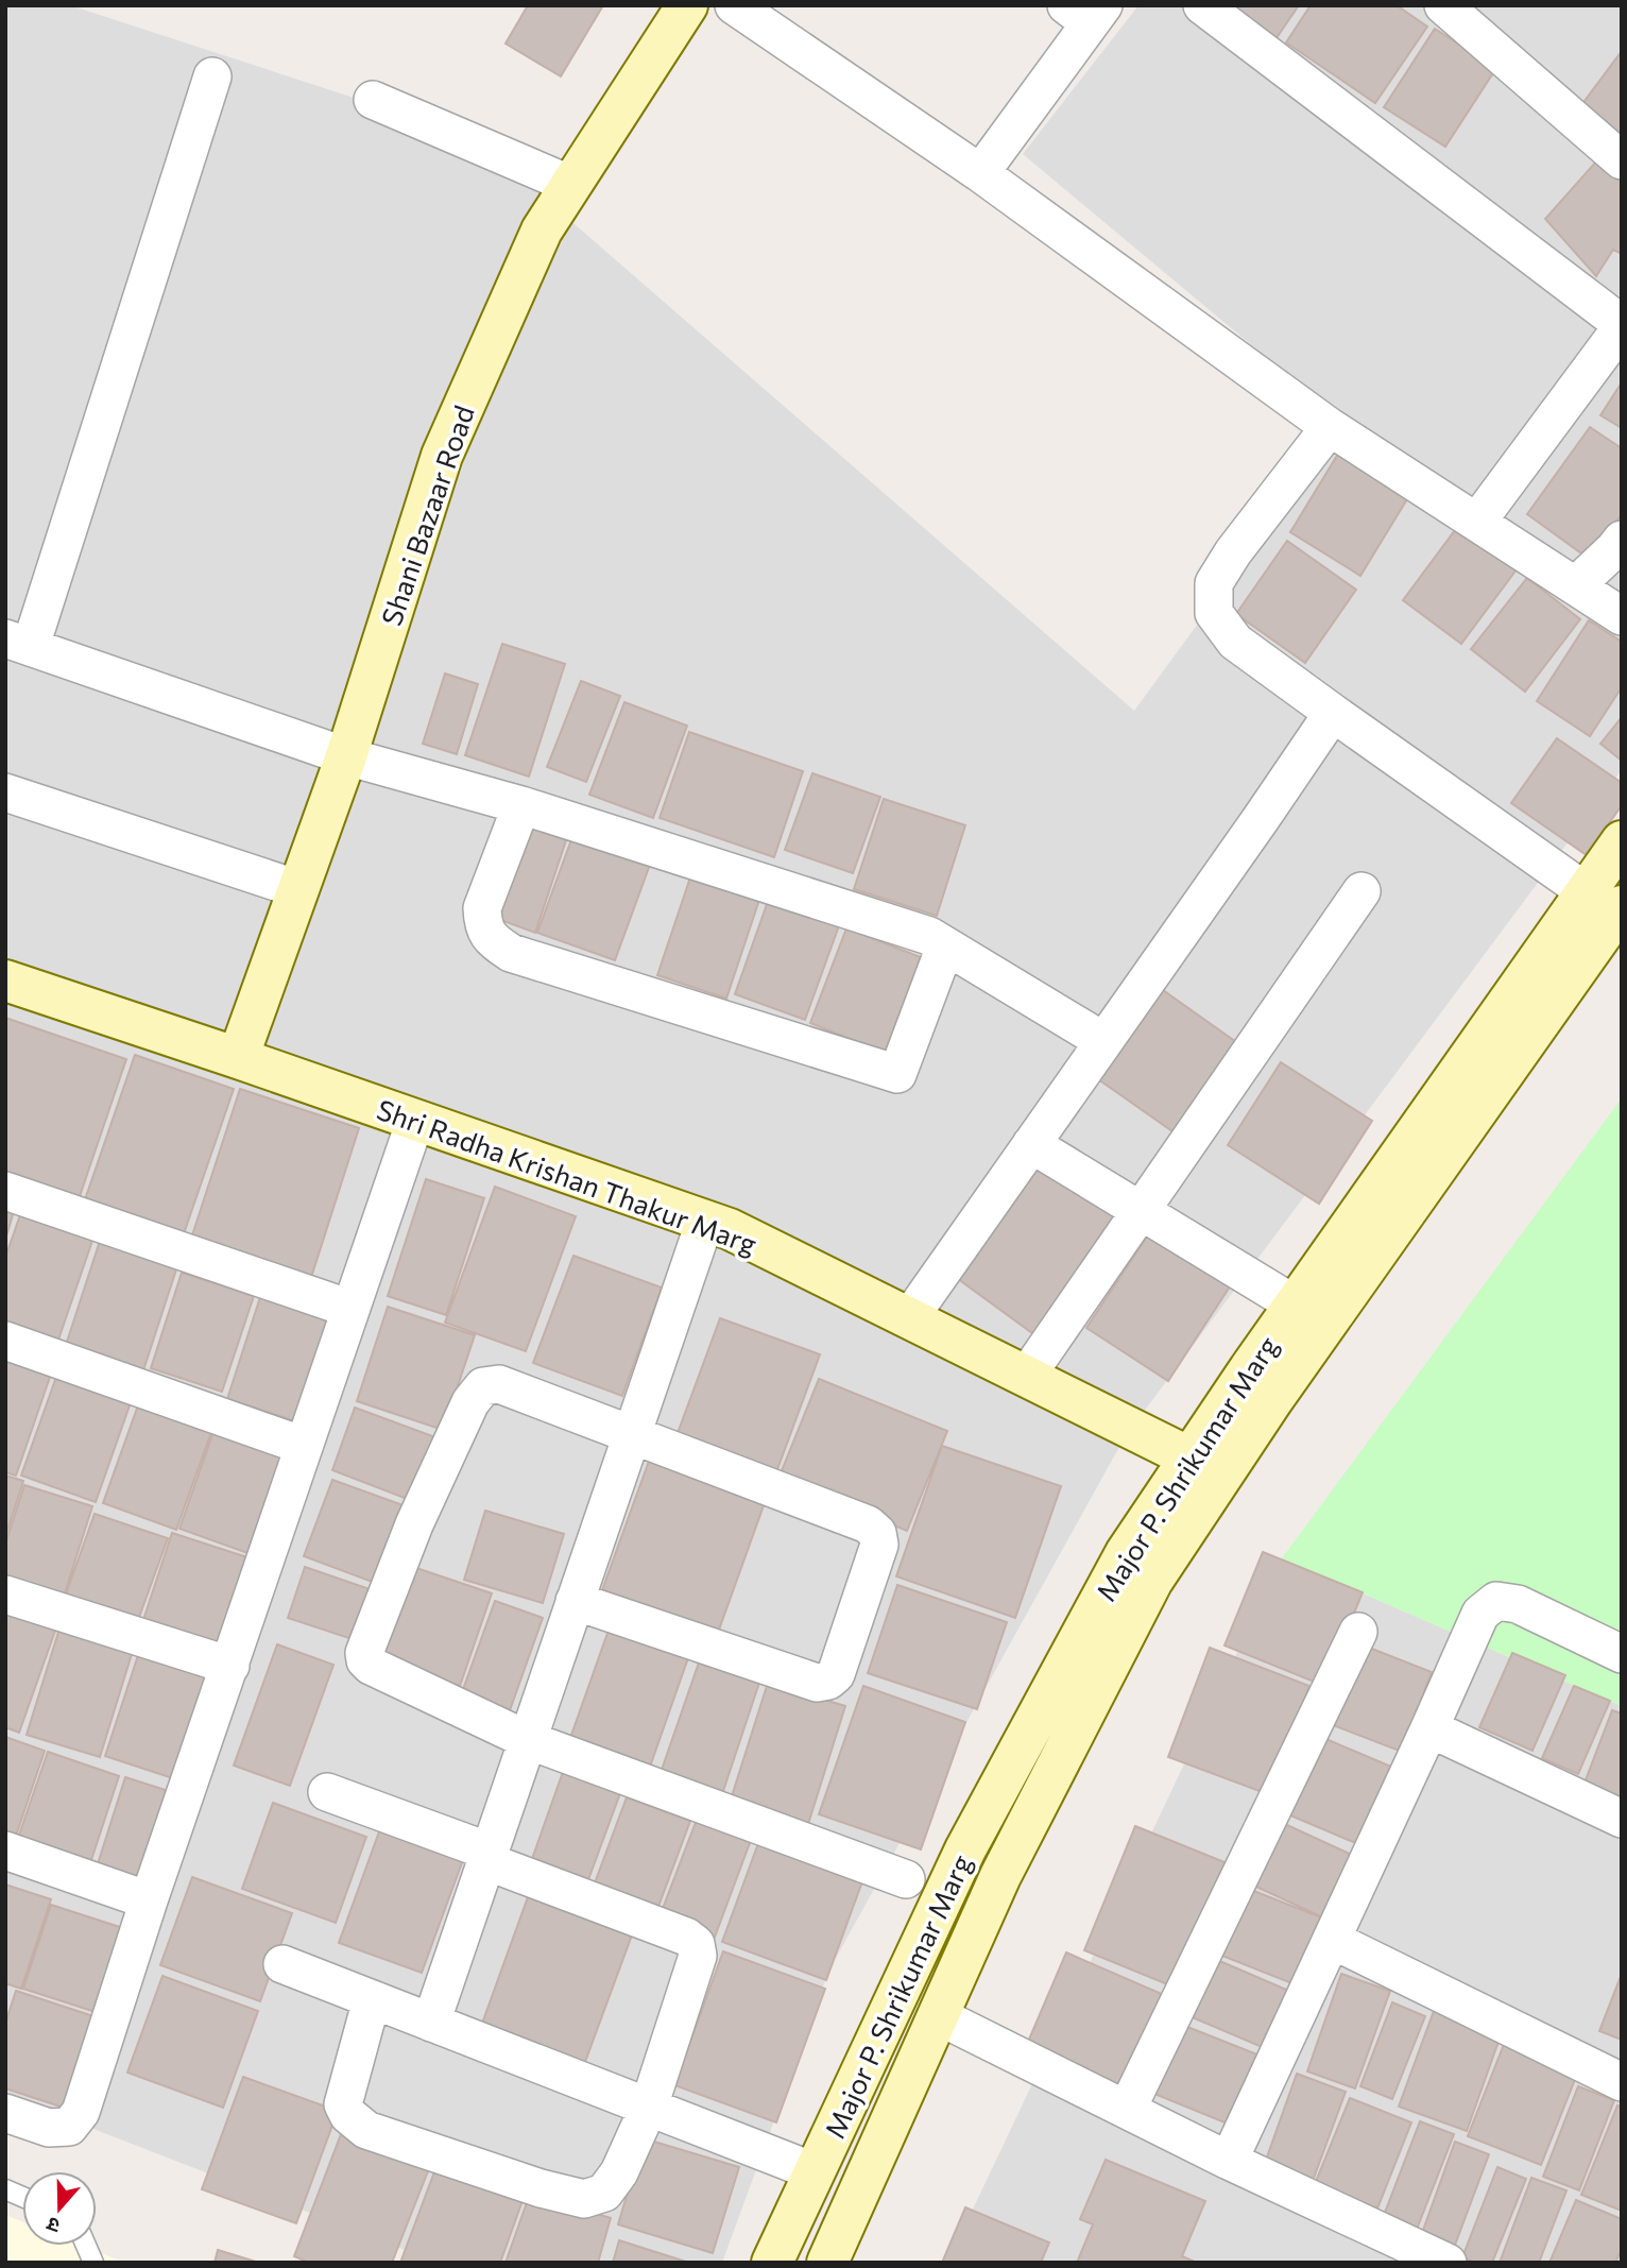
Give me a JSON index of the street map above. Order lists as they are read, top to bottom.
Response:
{
  "streets": {
    "street": ["Shani Bazaar Road", "Shri Radha Krishan Thakur Marg", "Major P. Shrikumar Marg"]
  },
  "crossings": [
    ["Shani Bazaar Road", "Shri Radha Krishan Thakur Marg"],
    ["Shri Radha Krishan Thakur Marg", "Major P. Shrikumar Marg"]
  ],
  "north": "bottom"
}
